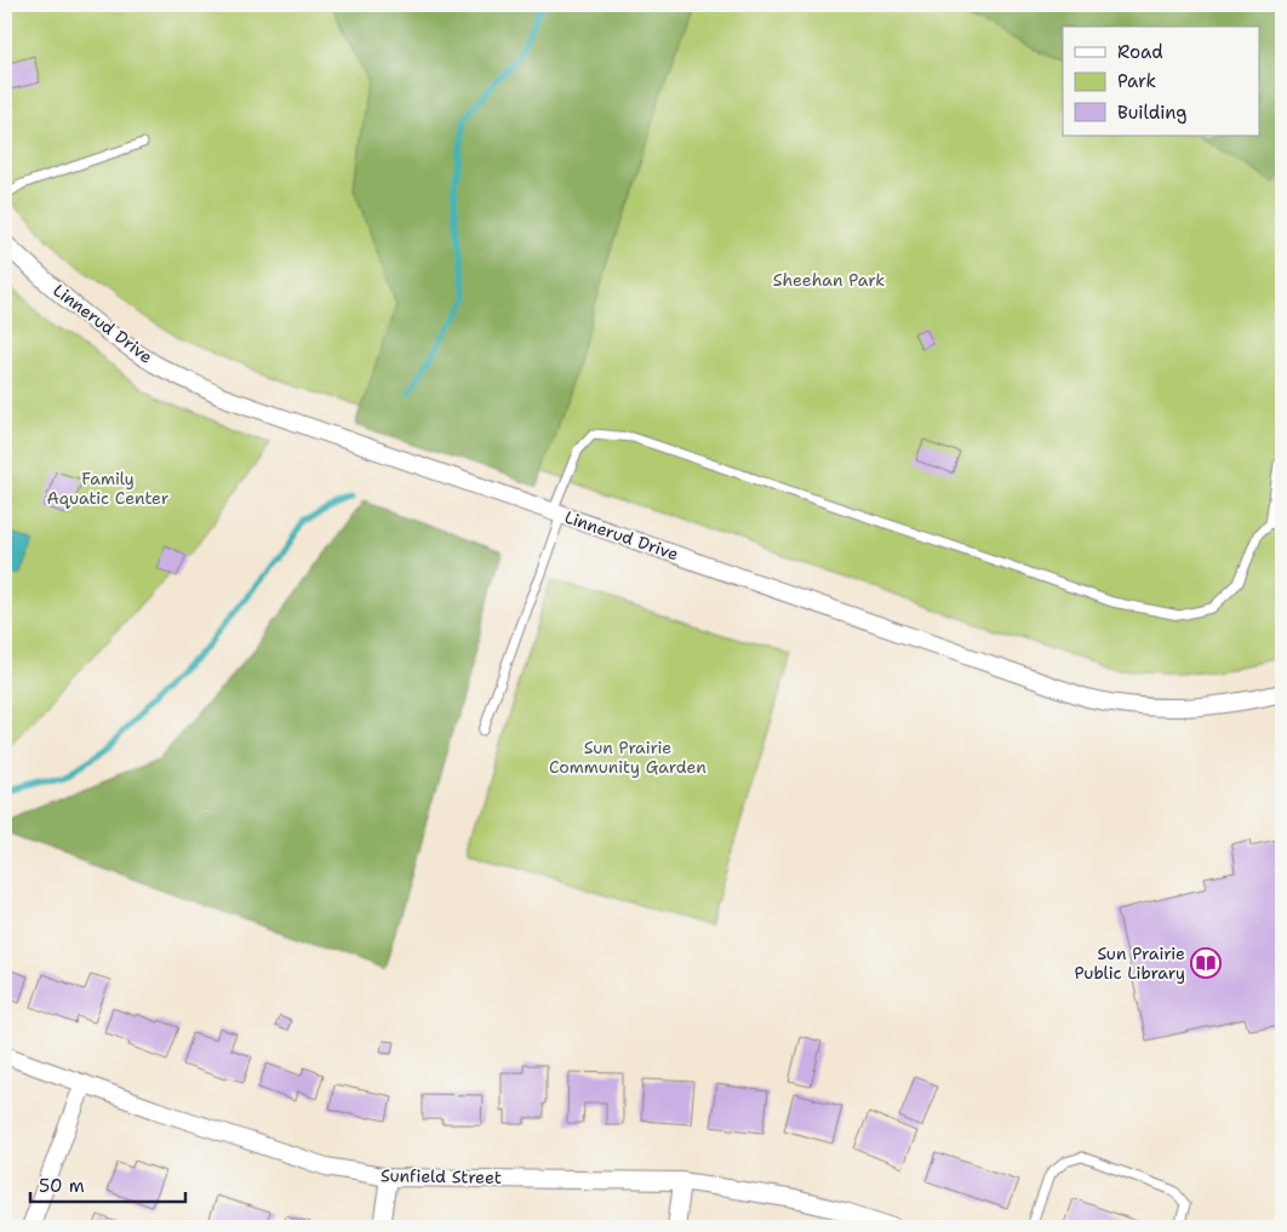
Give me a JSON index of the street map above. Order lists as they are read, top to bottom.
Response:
{
  "streets": {
    "street": ["Linnerud Drive", "Sunfield Street"]
  },
  "parks": ["Sheehan Park", "Family Aquatic Center", "Sun Prairie Community Garden"],
  "places": {
    "library": ["Sun Prairie Public Library"]
  },
  "legend": ["Road", "Park", "Building"],
  "scale_bar": "50 m"
}
